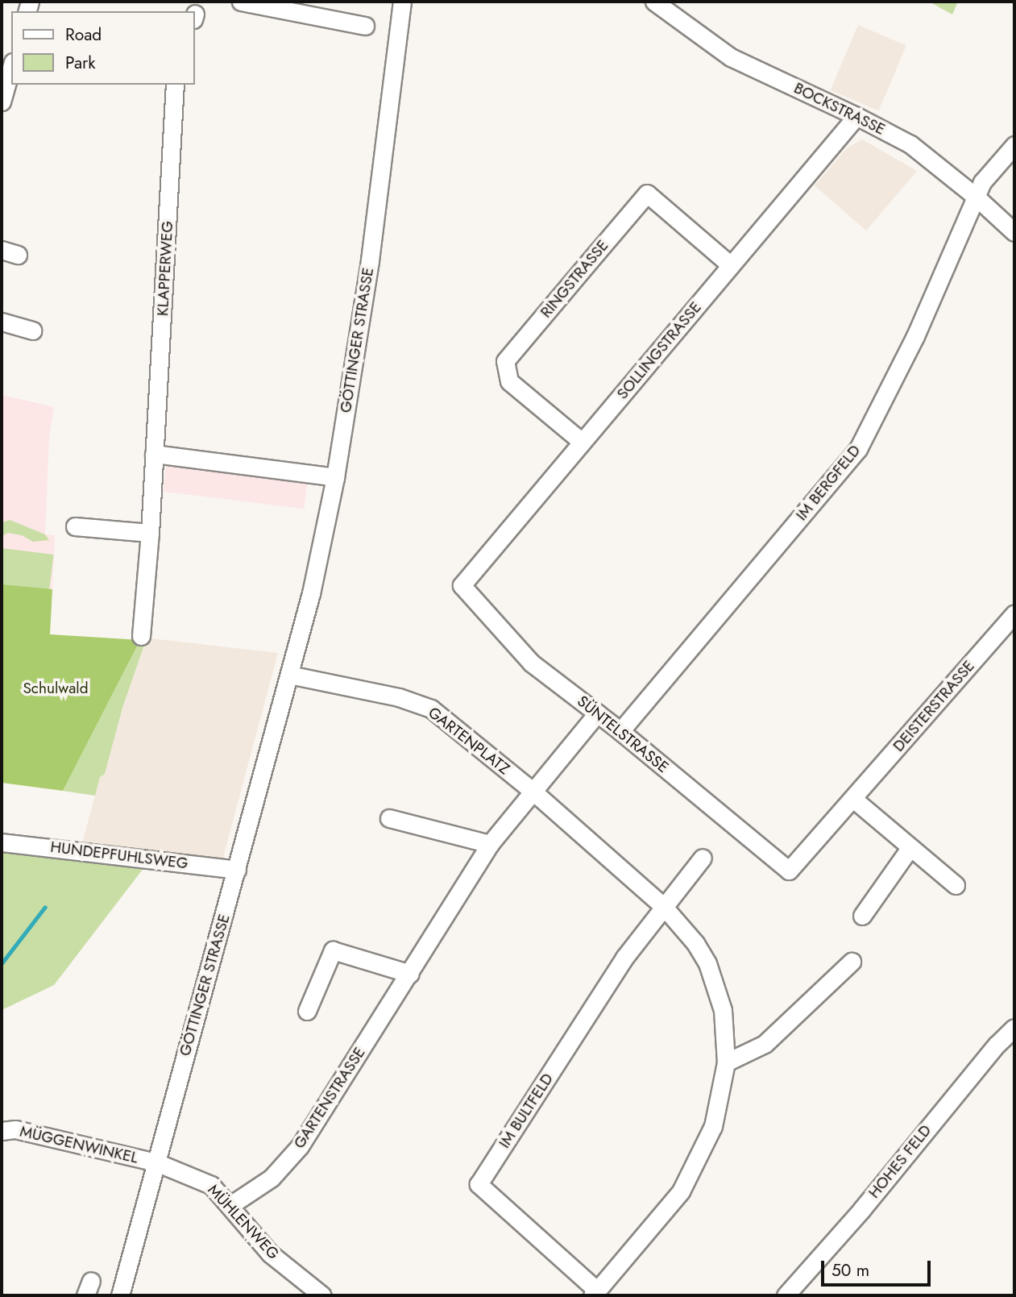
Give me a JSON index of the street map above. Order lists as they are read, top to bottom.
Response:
{
  "streets": {
    "street": [
      "BOCKSTRASSE",
      "KLAPPERWEG",
      "RINGSTRASSE",
      "GÖTTINGER STRASSE",
      "SOLLINGSTRASSE",
      "IM BERGFELD",
      "DEISTERSTRASSE",
      "SÜNTELSTRASSE",
      "GARTENPLATZ",
      "HUNDEPFUHLSWEG",
      "GARTENSTRASSE",
      "IM BULTFELD",
      "MÜGGENWINKEL",
      "HOHES FELD",
      "MÜHLENWEG"
    ]
  },
  "crossings": [
    ["BOCKSTRASSE", "SOLLINGSTRASSE"],
    ["BOCKSTRASSE", "IM BERGFELD"],
    ["RINGSTRASSE", "SOLLINGSTRASSE"],
    ["GÖTTINGER STRASSE", "GARTENPLATZ"],
    ["GÖTTINGER STRASSE", "HUNDEPFUHLSWEG"],
    ["GÖTTINGER STRASSE", "MÜGGENWINKEL"],
    ["GÖTTINGER STRASSE", "MÜHLENWEG"],
    ["SOLLINGSTRASSE", "SÜNTELSTRASSE"],
    ["IM BERGFELD", "SÜNTELSTRASSE"],
    ["DEISTERSTRASSE", "SÜNTELSTRASSE"],
    ["GARTENPLATZ", "IM BULTFELD"],
    ["GARTENSTRASSE", "MÜHLENWEG"],
    ["MÜGGENWINKEL", "MÜHLENWEG"]
  ],
  "parks": ["Schulwald"],
  "legend": ["Road", "Park"],
  "scale_bar": "50 m"
}
